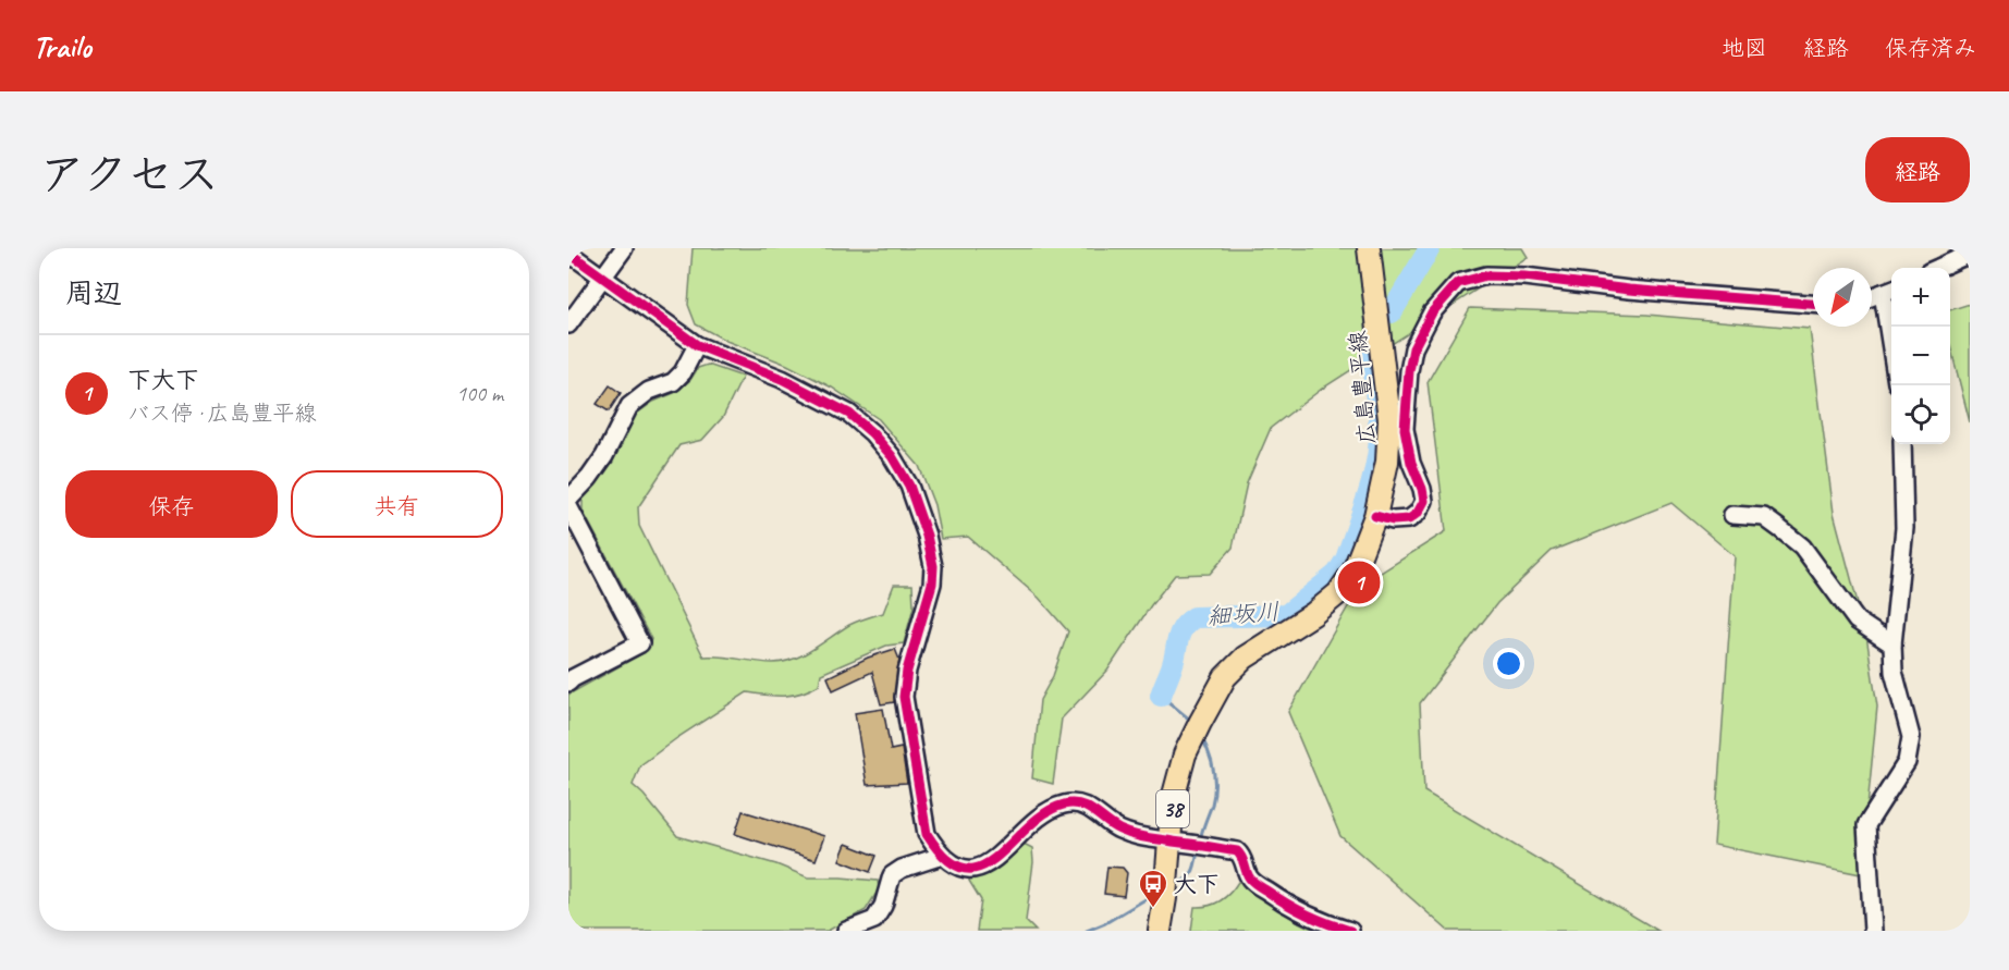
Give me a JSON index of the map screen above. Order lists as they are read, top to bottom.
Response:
{
  "streets": {
    "main road": ["広島豊平線", "38"]
  },
  "water": ["細坂川"],
  "places": {
    "bus stop": ["大下"]
  },
  "north": "bottom left",
  "page": {
    "header": "Trailo",
    "nav": ["地図", "経路", "保存済み"],
    "title": "アクセス",
    "buttons": [
      "経路",
      ["保存", "共有"]
    ],
    "heading": "周辺",
    "map_buttons": ["+", "−"],
    "list": [
      {
        "mark": "1",
        "name": "下大下",
        "note": "バス停 · 広島豊平線",
        "value": "100 m"
      }
    ],
    "pins": "1"
  }
}
